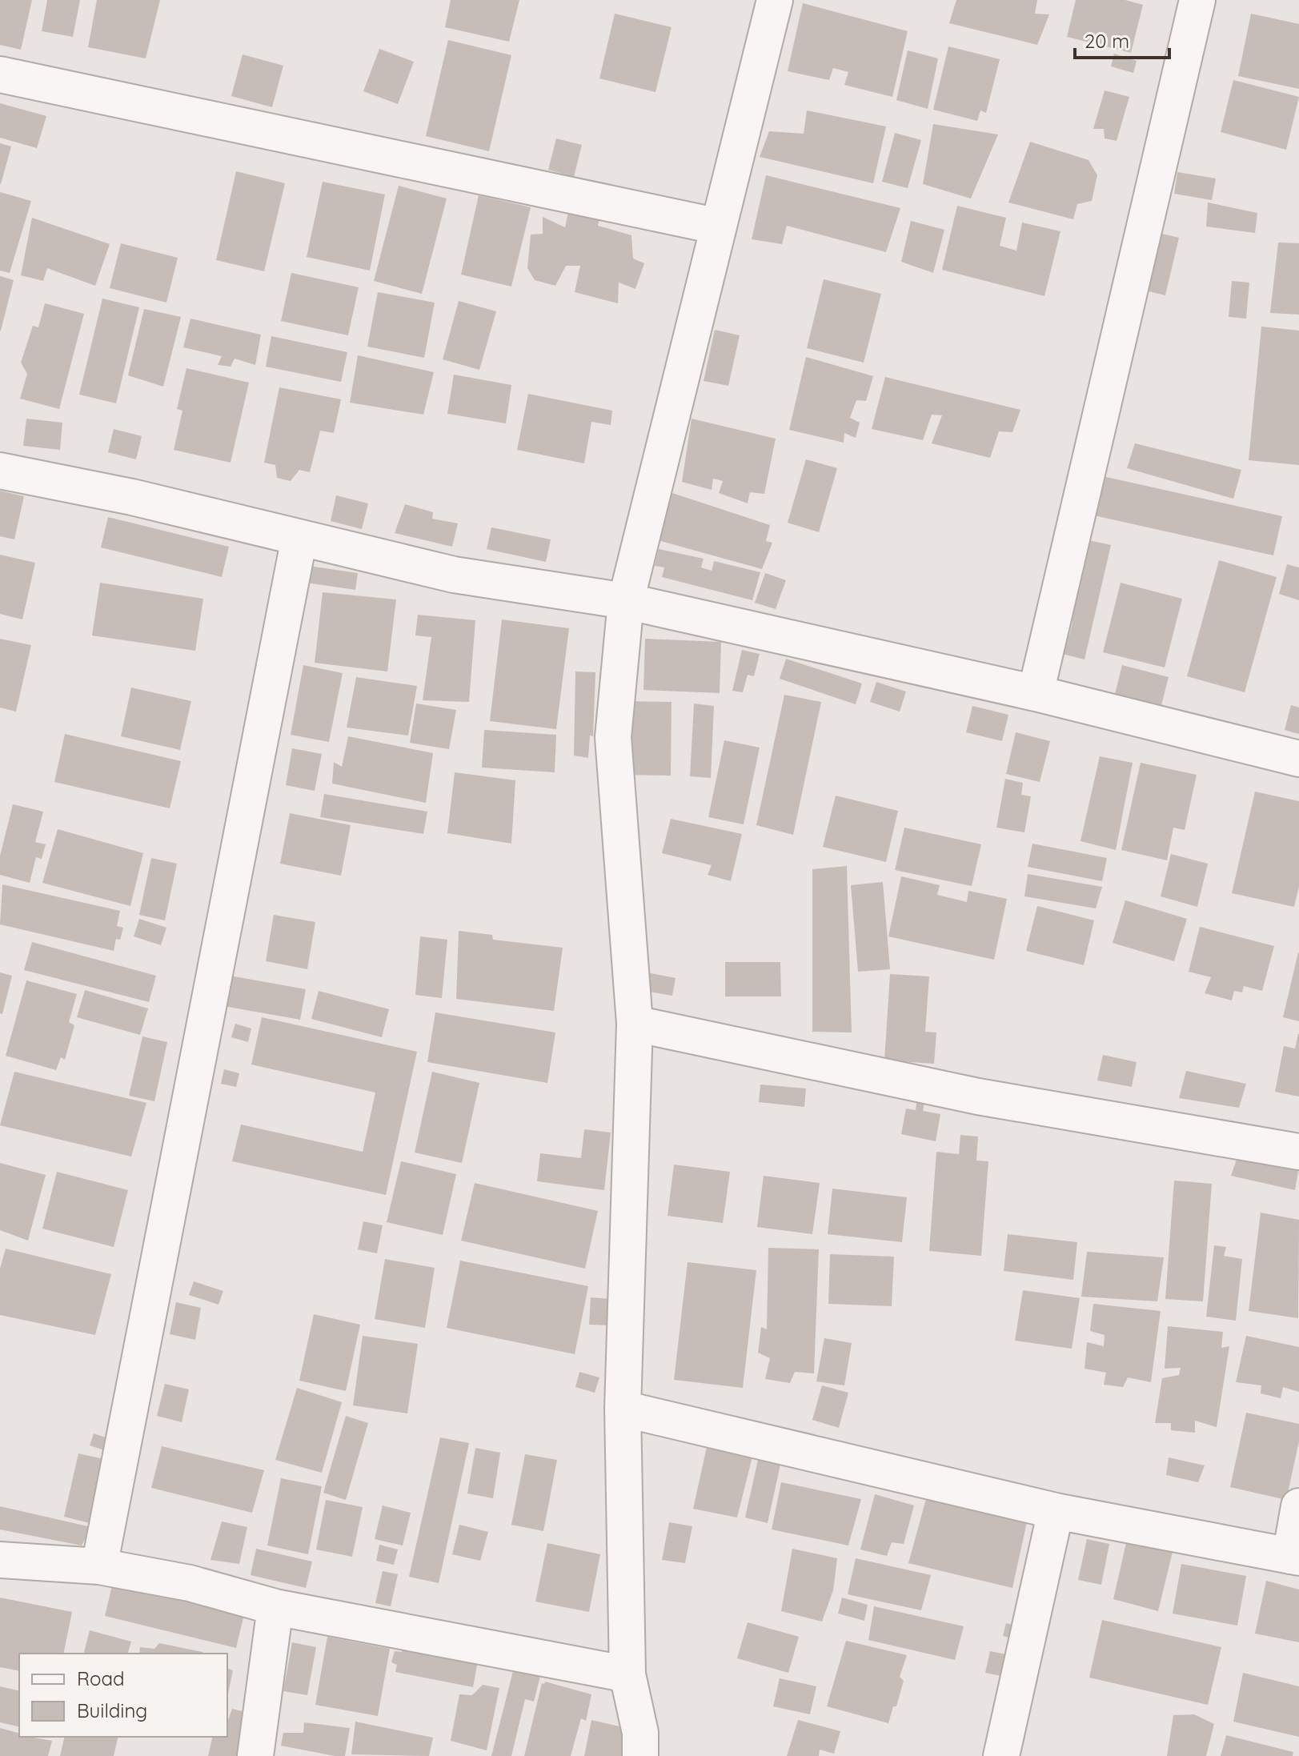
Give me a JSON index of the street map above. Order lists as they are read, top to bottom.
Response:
{
  "legend": ["Road", "Building"],
  "scale_bar": "20 m"
}
